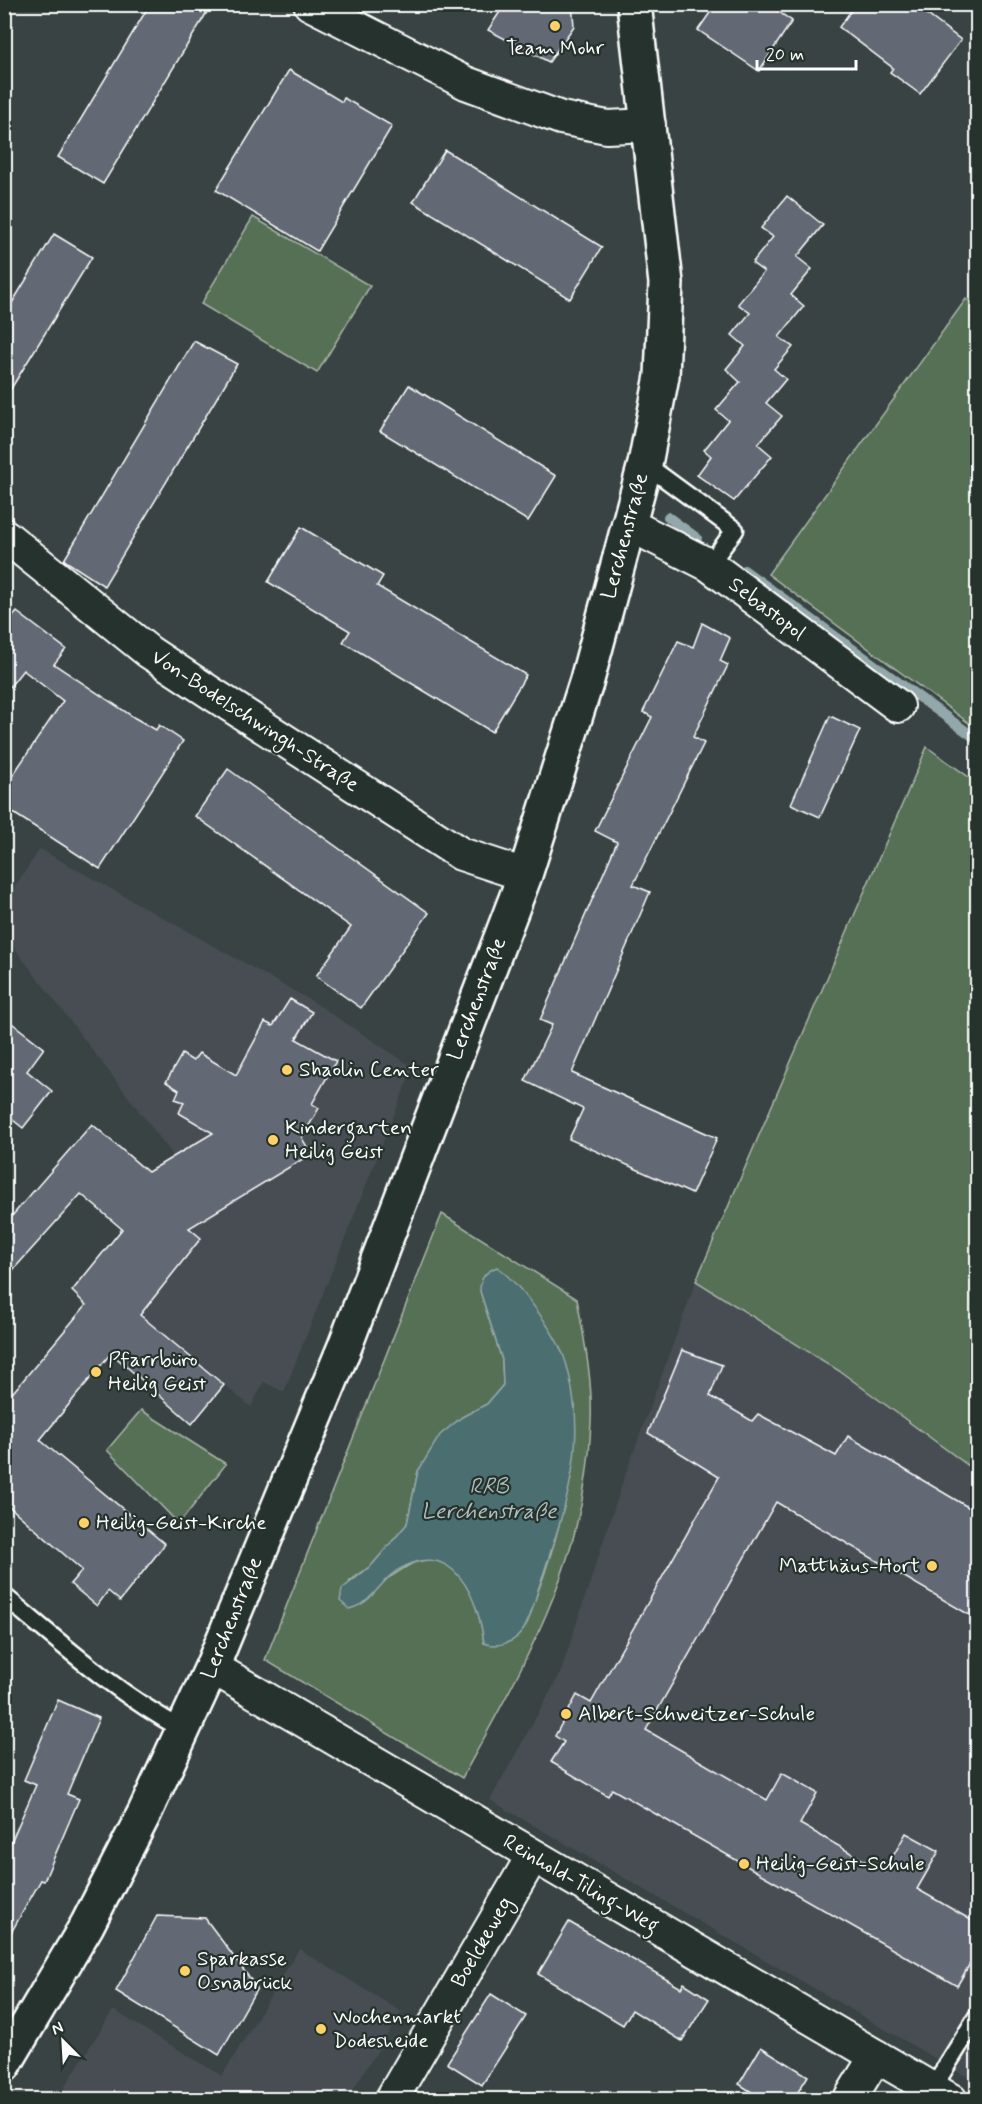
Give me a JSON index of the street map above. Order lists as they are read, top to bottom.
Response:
{
  "streets": {
    "street": [
      "Lerchenstraße",
      "Sebastopol",
      "Von-Bodelschwingh-Straße",
      "Reinhold-Tiling-Weg",
      "Boelckeweg"
    ]
  },
  "crossings": [
    ["Lerchenstraße", "Sebastopol"],
    ["Lerchenstraße", "Von-Bodelschwingh-Straße"],
    ["Lerchenstraße", "Reinhold-Tiling-Weg"],
    ["Reinhold-Tiling-Weg", "Boelckeweg"]
  ],
  "water": ["RRB Lerchenstraße"],
  "places": [
    "Team Mohr",
    "Shaolin Center",
    "Kindergarten Heilig Geist",
    "Pfarrbüro Heilig Geist",
    "Heilig-Geist-Kirche",
    "Matthäus-Hort",
    "Albert-Schweitzer-Schule",
    "Heilig-Geist-Schule",
    "Sparkasse Osnabrück",
    "Wochenmarkt Dodesheide"
  ],
  "scale_bar": "20 m",
  "north": "top left"
}
